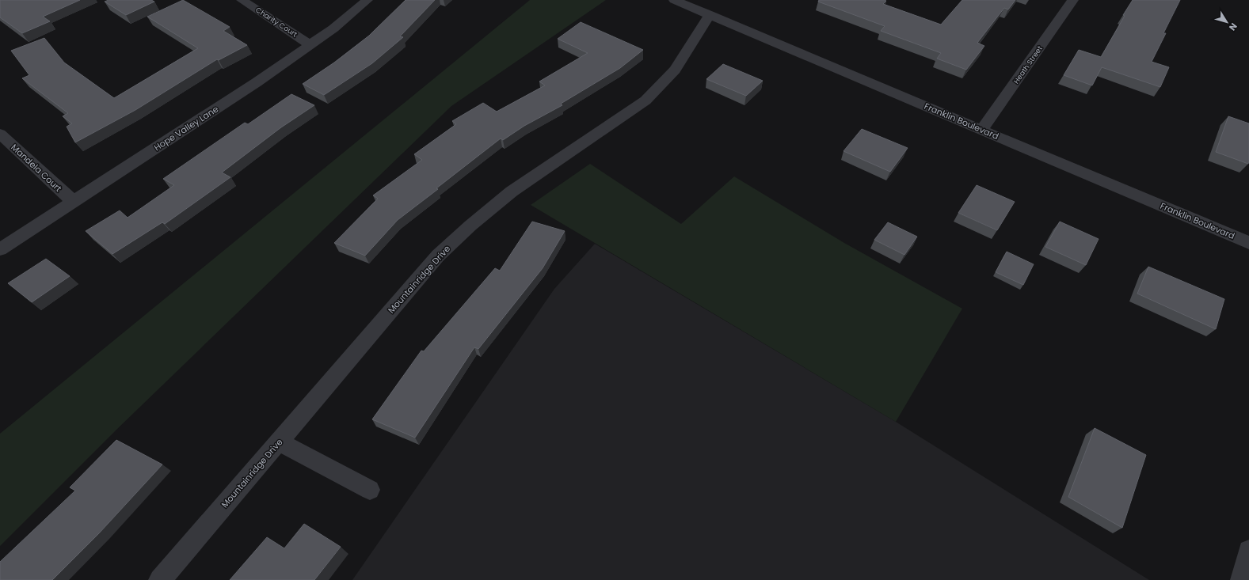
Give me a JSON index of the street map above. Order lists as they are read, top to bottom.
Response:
{
  "streets": {
    "street": [
      "Charity Court",
      "Heath Street",
      "Franklin Boulevard",
      "Hope Valley Lane",
      "Mandela Court",
      "Mountainridge Drive"
    ]
  },
  "crossings": [
    ["Charity Court", "Hope Valley Lane"],
    ["Heath Street", "Franklin Boulevard"],
    ["Franklin Boulevard", "Mountainridge Drive"],
    ["Hope Valley Lane", "Mandela Court"]
  ],
  "north": "bottom right"
}
